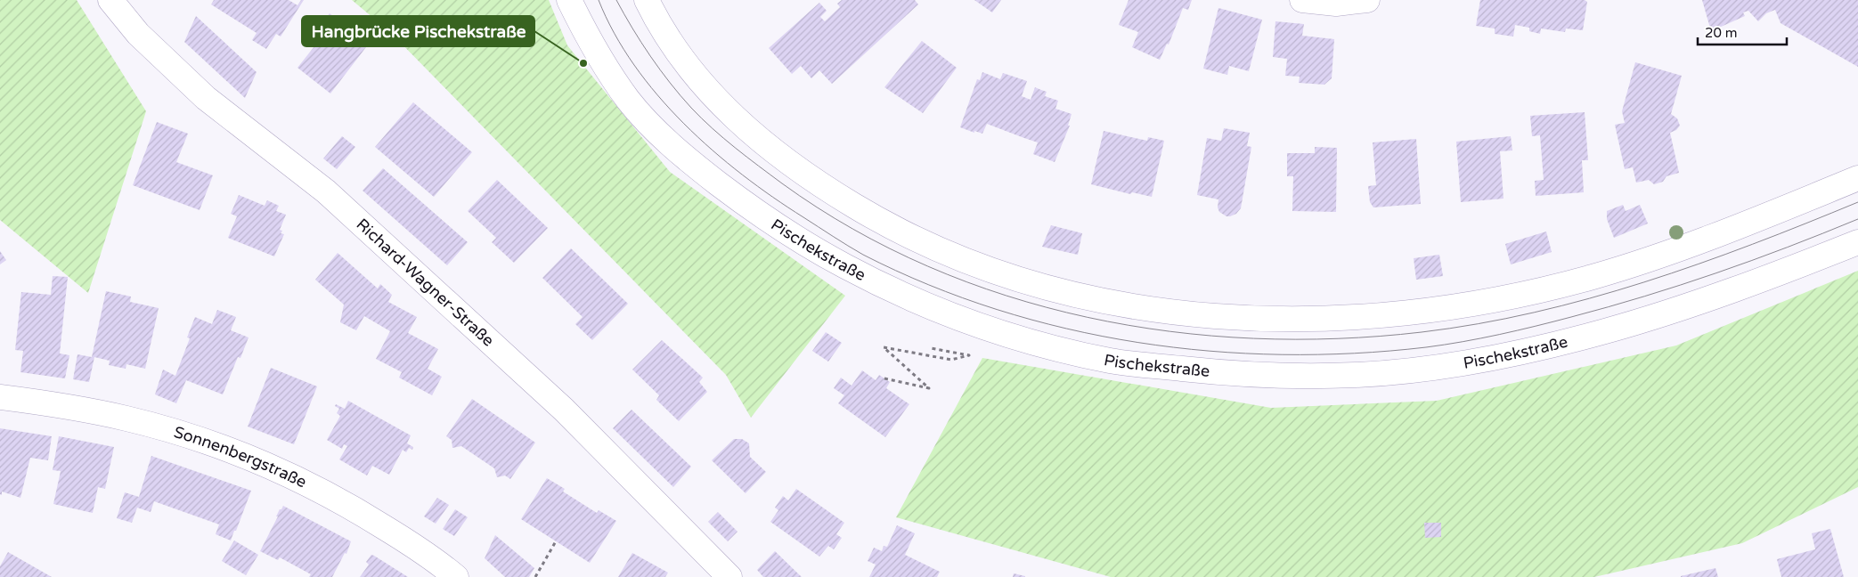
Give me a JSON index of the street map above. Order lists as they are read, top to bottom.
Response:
{
  "streets": {
    "main road": ["Pischekstraße", "Richard-Wagner-Straße", "Sonnenbergstraße"]
  },
  "places": ["Hangbrücke Pischekstraße"],
  "scale_bar": "20 m"
}
